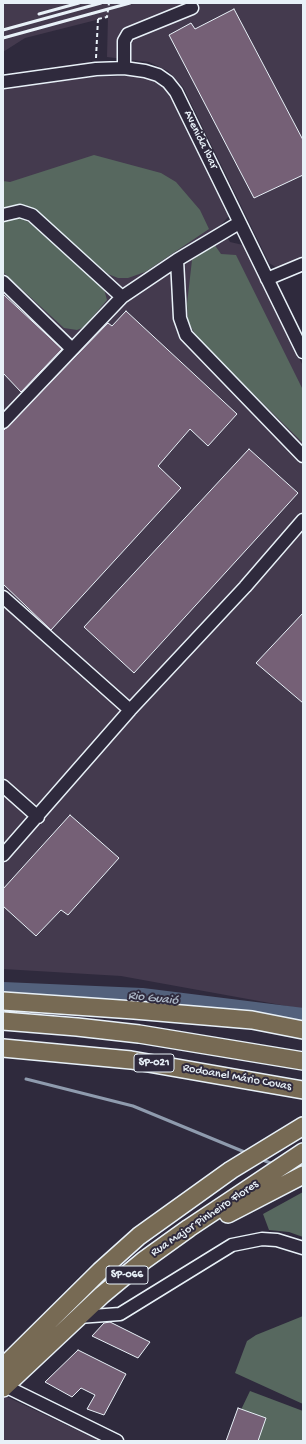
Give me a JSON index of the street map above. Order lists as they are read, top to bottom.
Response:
{
  "streets": {
    "highway": [
      "SP-021",
      "Rodoanel Mário Covas",
      "Rua Major Pinheiro Flores",
      "SP-066"
    ],
    "street": ["Avenida Ibar"]
  },
  "crossings": [
    ["Rua Major Pinheiro Flores", "SP-066"]
  ],
  "water": ["Rio Guaió"]
}
